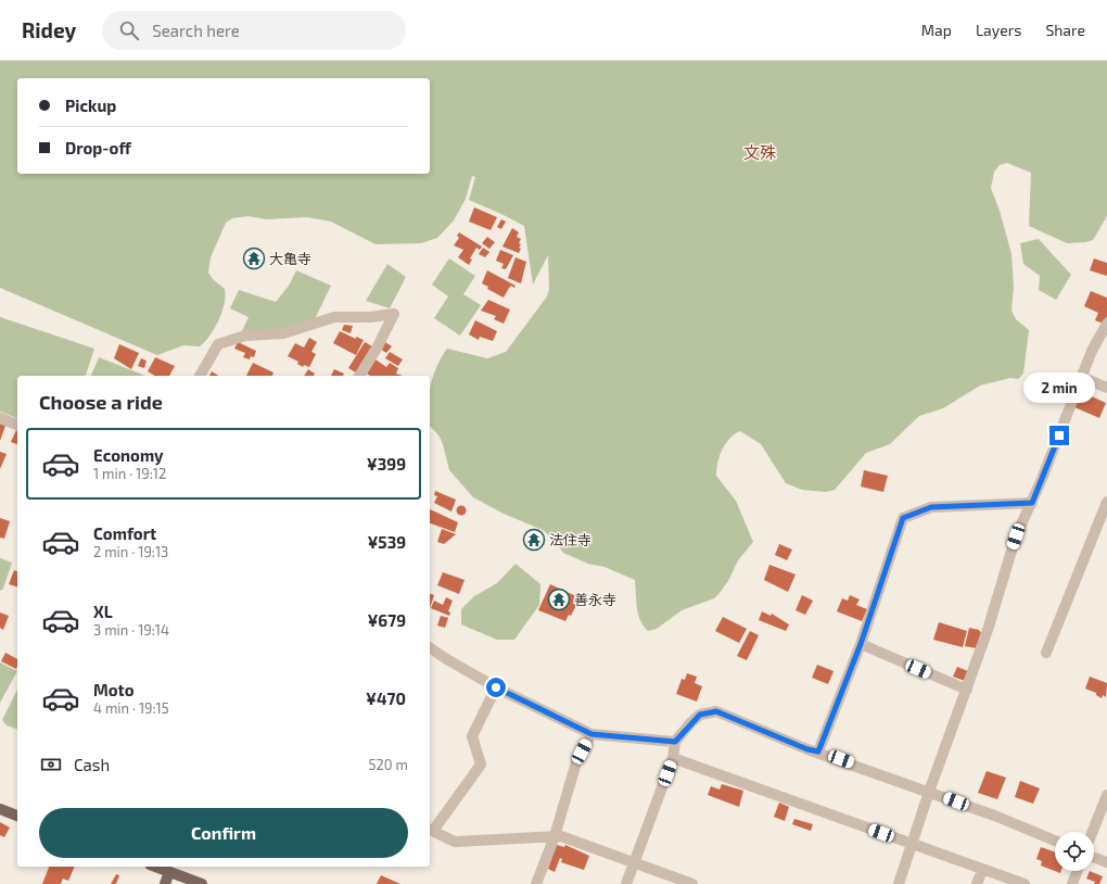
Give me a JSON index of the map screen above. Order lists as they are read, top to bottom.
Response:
{
  "districts": ["文殊"],
  "places": {
    "temple": ["大亀寺", "法住寺", "善永寺"]
  },
  "page": {
    "header": "Ridey",
    "search": "Search here",
    "nav": ["Map", "Layers", "Share"],
    "banner": ["Pickup", "Drop-off"],
    "bubble": "2 min",
    "heading": "Choose a ride",
    "list": [
      {
        "name": "Economy",
        "note": "1 min · 19:12",
        "value": "¥399"
      },
      {
        "name": "Comfort",
        "note": "2 min · 19:13",
        "value": "¥539"
      },
      {
        "name": "XL",
        "note": "3 min · 19:14",
        "value": "¥679"
      },
      {
        "name": "Moto",
        "note": "4 min · 19:15",
        "value": "¥470"
      }
    ],
    "pay": ["Cash", "520 m"],
    "buttons": "Confirm"
  }
}
